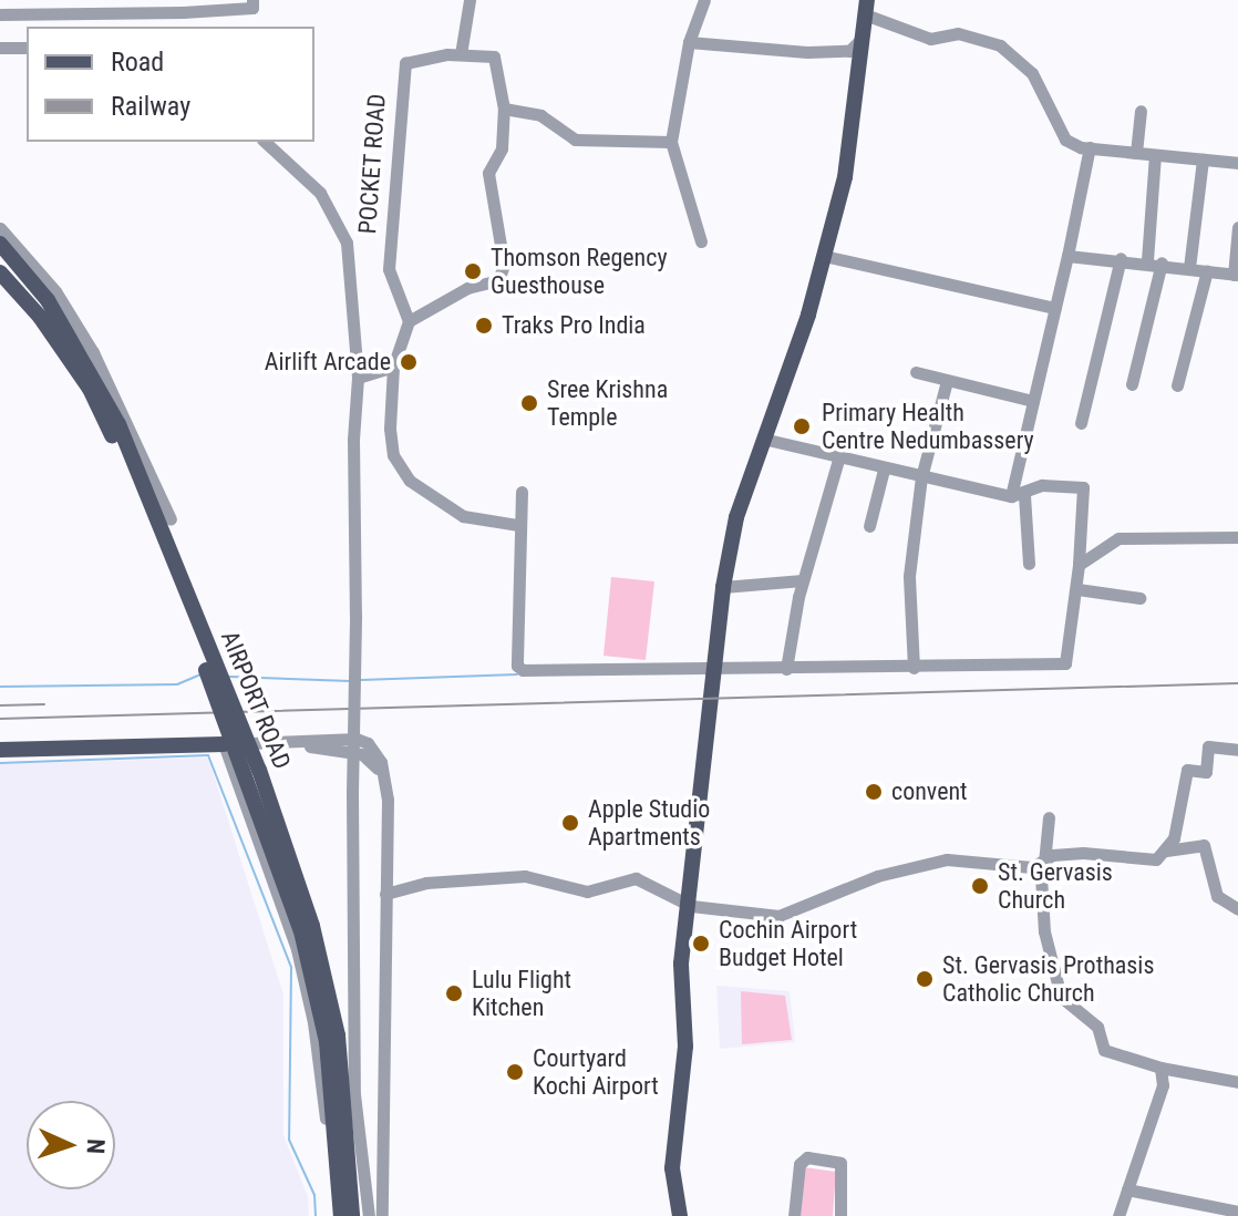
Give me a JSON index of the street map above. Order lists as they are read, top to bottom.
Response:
{
  "streets": {
    "main road": ["AIRPORT ROAD"],
    "street": ["POCKET ROAD"]
  },
  "places": [
    "Thomson Regency Guesthouse",
    "Traks Pro India",
    "Airlift Arcade",
    "Sree Krishna Temple",
    "Primary Health Centre Nedumbassery",
    "convent",
    "Apple Studio Apartments",
    "St. Gervasis Church",
    "Cochin Airport Budget Hotel",
    "St. Gervasis Prothasis Catholic Church",
    "Lulu Flight Kitchen",
    "Courtyard Kochi Airport"
  ],
  "legend": ["Road", "Railway"],
  "north": "right"
}
